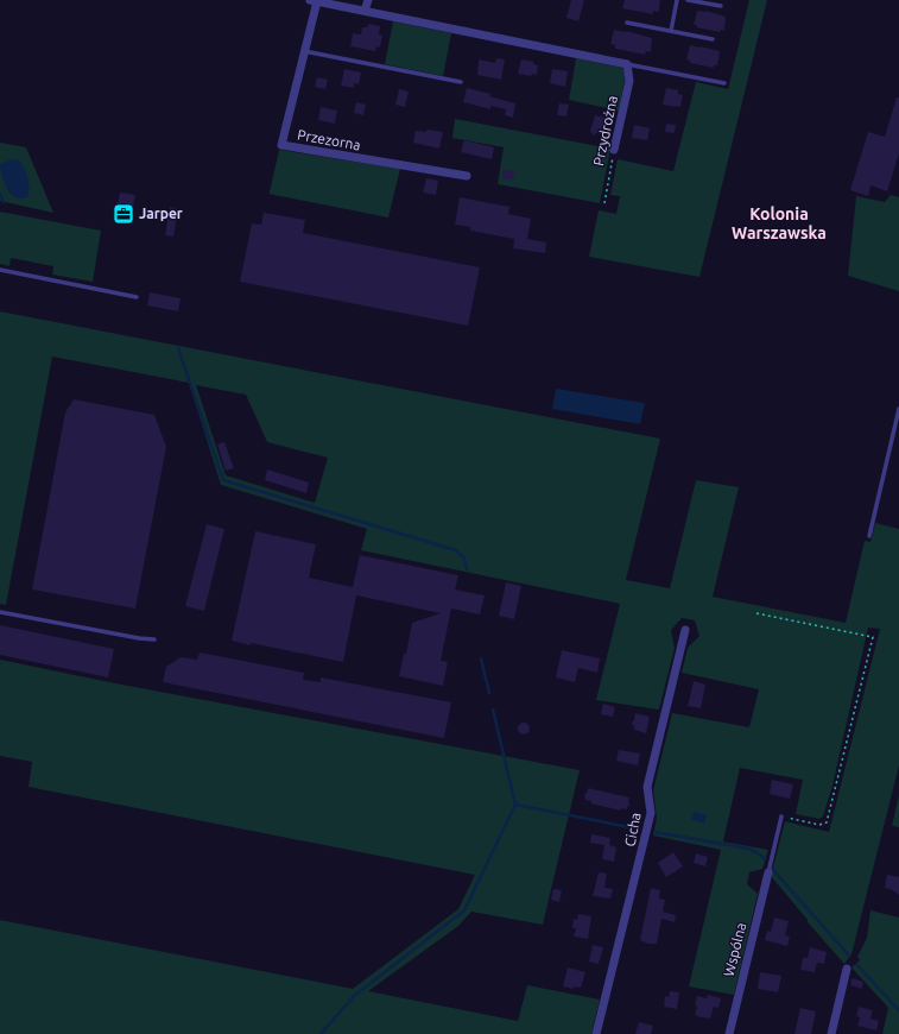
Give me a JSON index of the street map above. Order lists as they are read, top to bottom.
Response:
{
  "streets": {
    "street": [
      "Przydrożna",
      "Przezorna",
      "Cicha",
      "Wspólna"
    ]
  },
  "districts": ["Kolonia Warszawska"],
  "places": {
    "office": ["Jarper"]
  }
}
